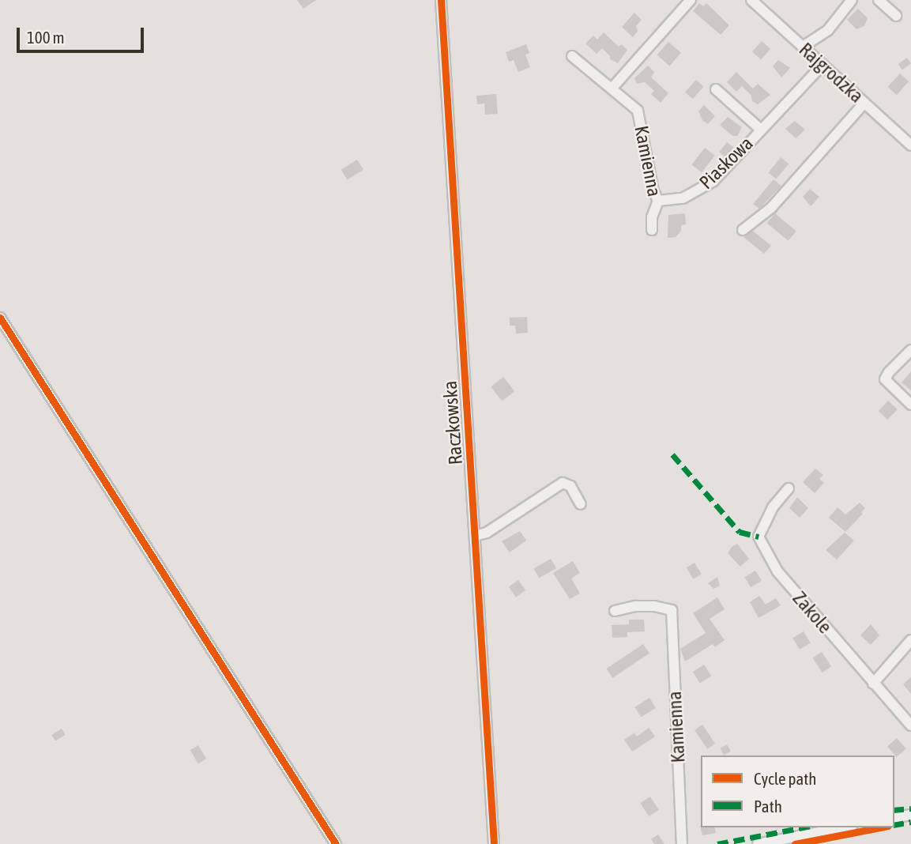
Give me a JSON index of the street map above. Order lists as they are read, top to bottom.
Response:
{
  "streets": {
    "street": [
      "Rajgrodzka",
      "Kamienna",
      "Piaskowa",
      "Raczkowska",
      "Zakole"
    ]
  },
  "crossings": [
    ["Rajgrodzka", "Piaskowa"],
    ["Kamienna", "Piaskowa"]
  ],
  "legend": ["Cycle path", "Path"],
  "scale_bar": "100 m"
}
